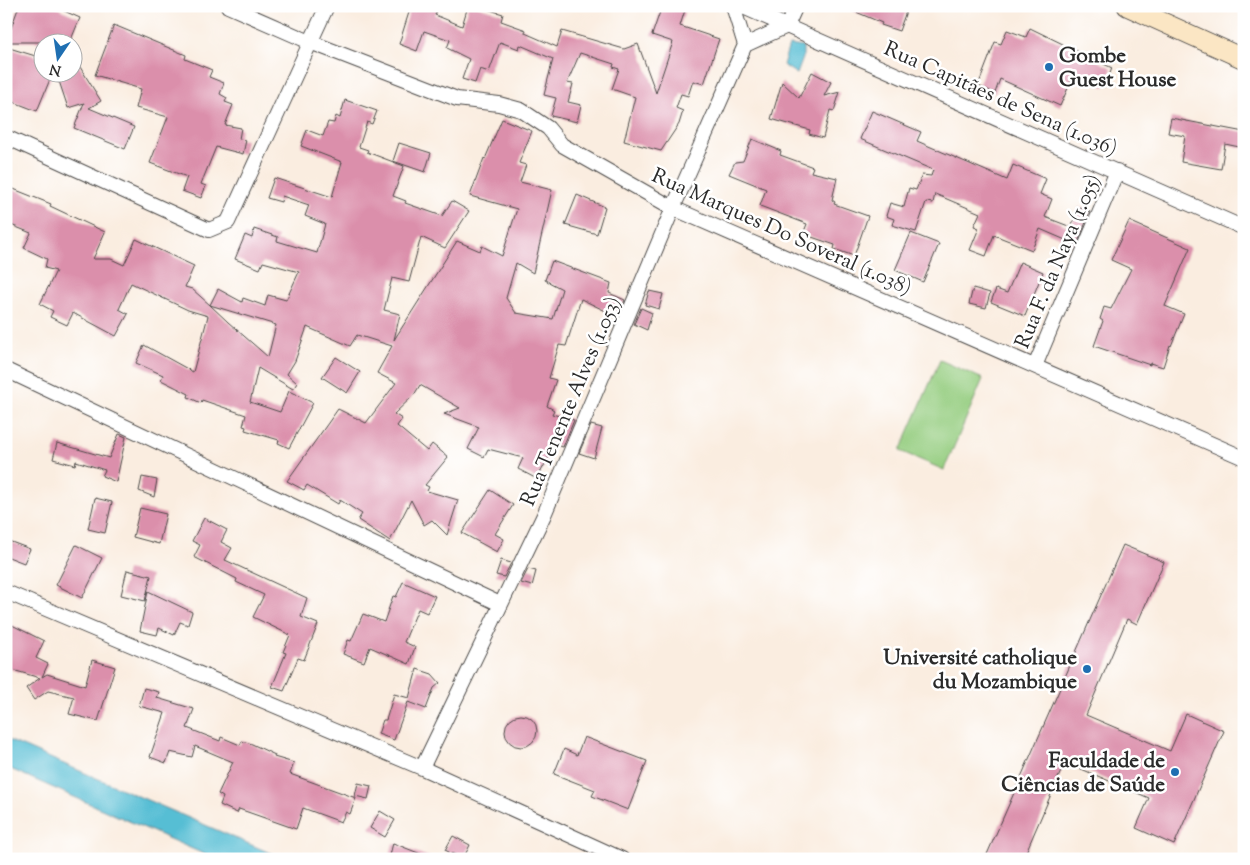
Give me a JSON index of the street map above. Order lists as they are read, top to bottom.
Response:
{
  "streets": {
    "street": [
      "Rua Capitães de Sena (1.036)",
      "Rua Marques Do Soveral (1.038)",
      "Rua F. da Naya (1.055)",
      "Rua Tenente Alves (1.053)"
    ]
  },
  "crossings": [
    ["Rua Capitães de Sena (1.036)", "Rua F. da Naya (1.055)"],
    ["Rua Marques Do Soveral (1.038)", "Rua F. da Naya (1.055)"],
    ["Rua Marques Do Soveral (1.038)", "Rua Tenente Alves (1.053)"]
  ],
  "places": ["Gombe Guest House", "Université catholique du Mozambique", "Faculdade de Ciências de Saúde"],
  "north": "bottom"
}
